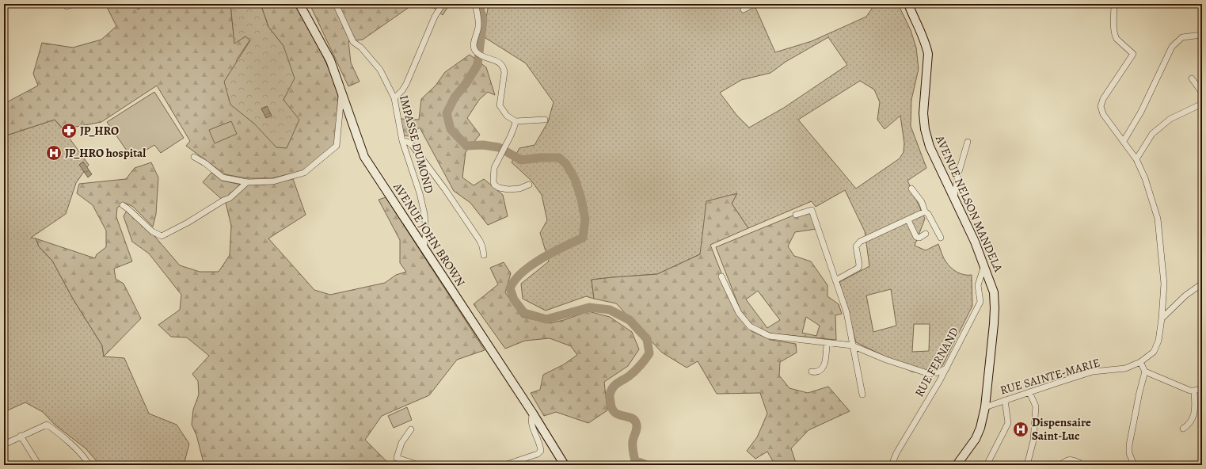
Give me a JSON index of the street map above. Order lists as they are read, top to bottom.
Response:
{
  "streets": {
    "main road": ["AVENUE NELSON MANDELA", "AVENUE JOHN BROWN"],
    "street": ["IMPASSE DUMOND", "RUE FERNAND", "RUE SAINTE-MARIE"]
  },
  "crossings": [
    ["IMPASSE DUMOND", "AVENUE JOHN BROWN"],
    ["AVENUE NELSON MANDELA", "RUE FERNAND"],
    ["AVENUE NELSON MANDELA", "RUE SAINTE-MARIE"]
  ],
  "places": {
    "pharmacy": ["JP_HRO"],
    "hospital": ["JP_HRO hospital", "Dispensaire Saint-Luc"]
  }
}
